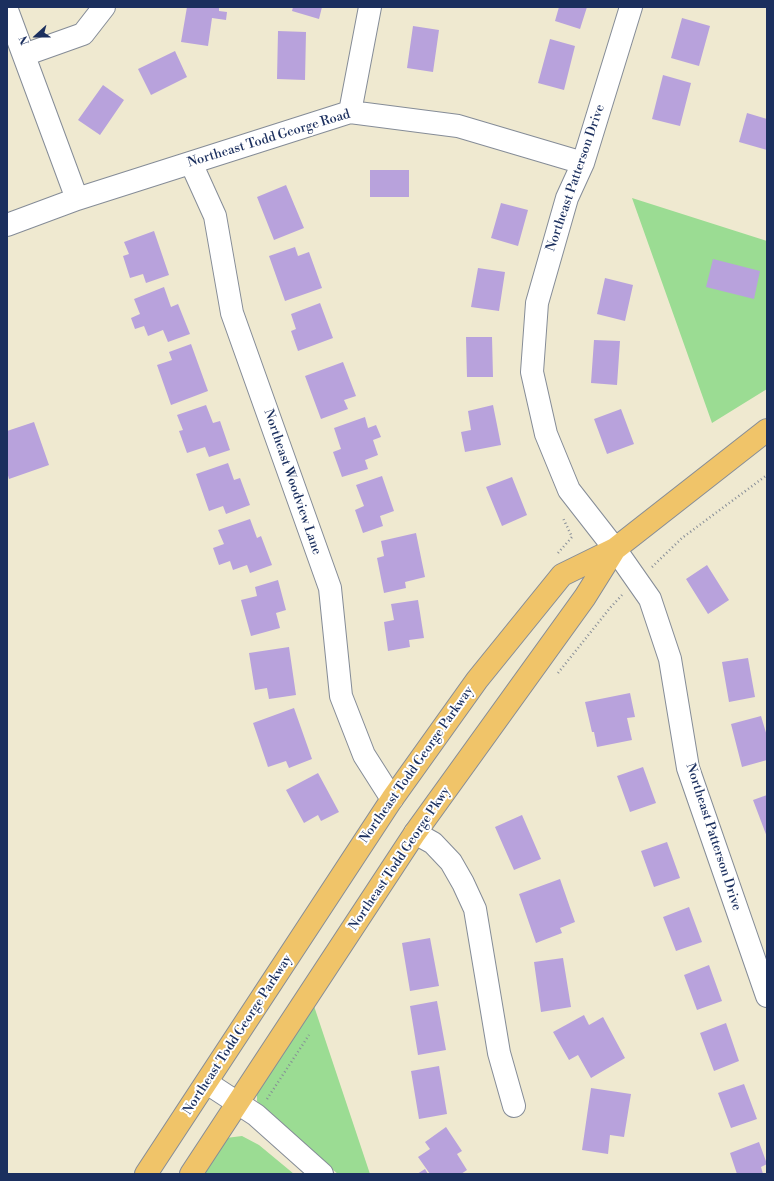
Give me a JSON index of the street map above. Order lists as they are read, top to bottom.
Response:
{
  "streets": {
    "main road": ["Northeast Todd George Parkway", "Northeast Todd George Pkwy"],
    "street": ["Northeast Todd George Road", "Northeast Patterson Drive", "Northeast Woodview Lane"]
  },
  "crossings": [
    ["Northeast Todd George Road", "Northeast Patterson Drive"],
    ["Northeast Todd George Road", "Northeast Woodview Lane"],
    ["Northeast Patterson Drive", "Northeast Todd George Parkway"],
    ["Northeast Patterson Drive", "Northeast Todd George Pkwy"],
    ["Northeast Woodview Lane", "Northeast Todd George Parkway"],
    ["Northeast Todd George Parkway", "Northeast Todd George Pkwy"]
  ],
  "north": "left"
}
